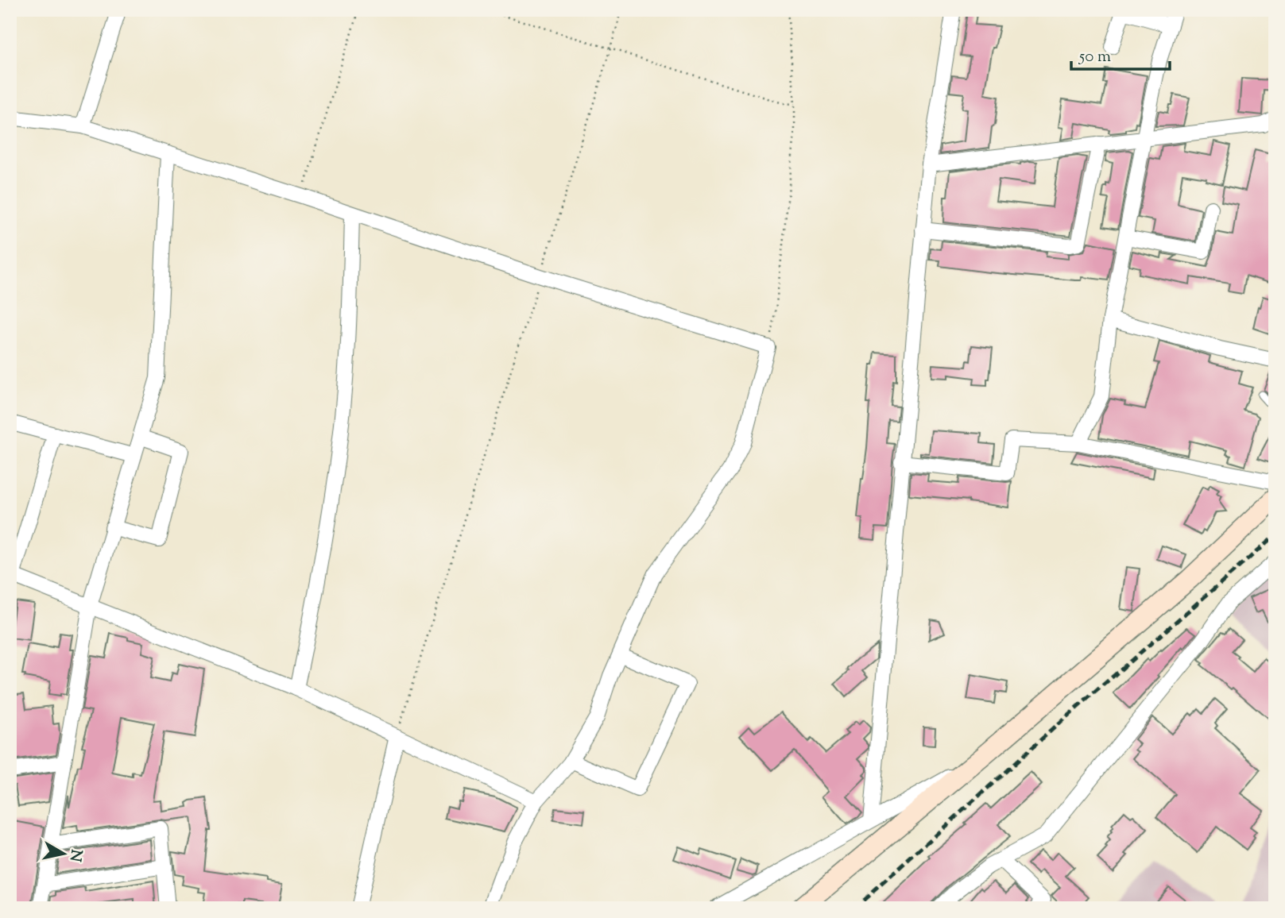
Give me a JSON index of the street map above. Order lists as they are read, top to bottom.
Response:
{
  "scale_bar": "50 m",
  "north": "right"
}
